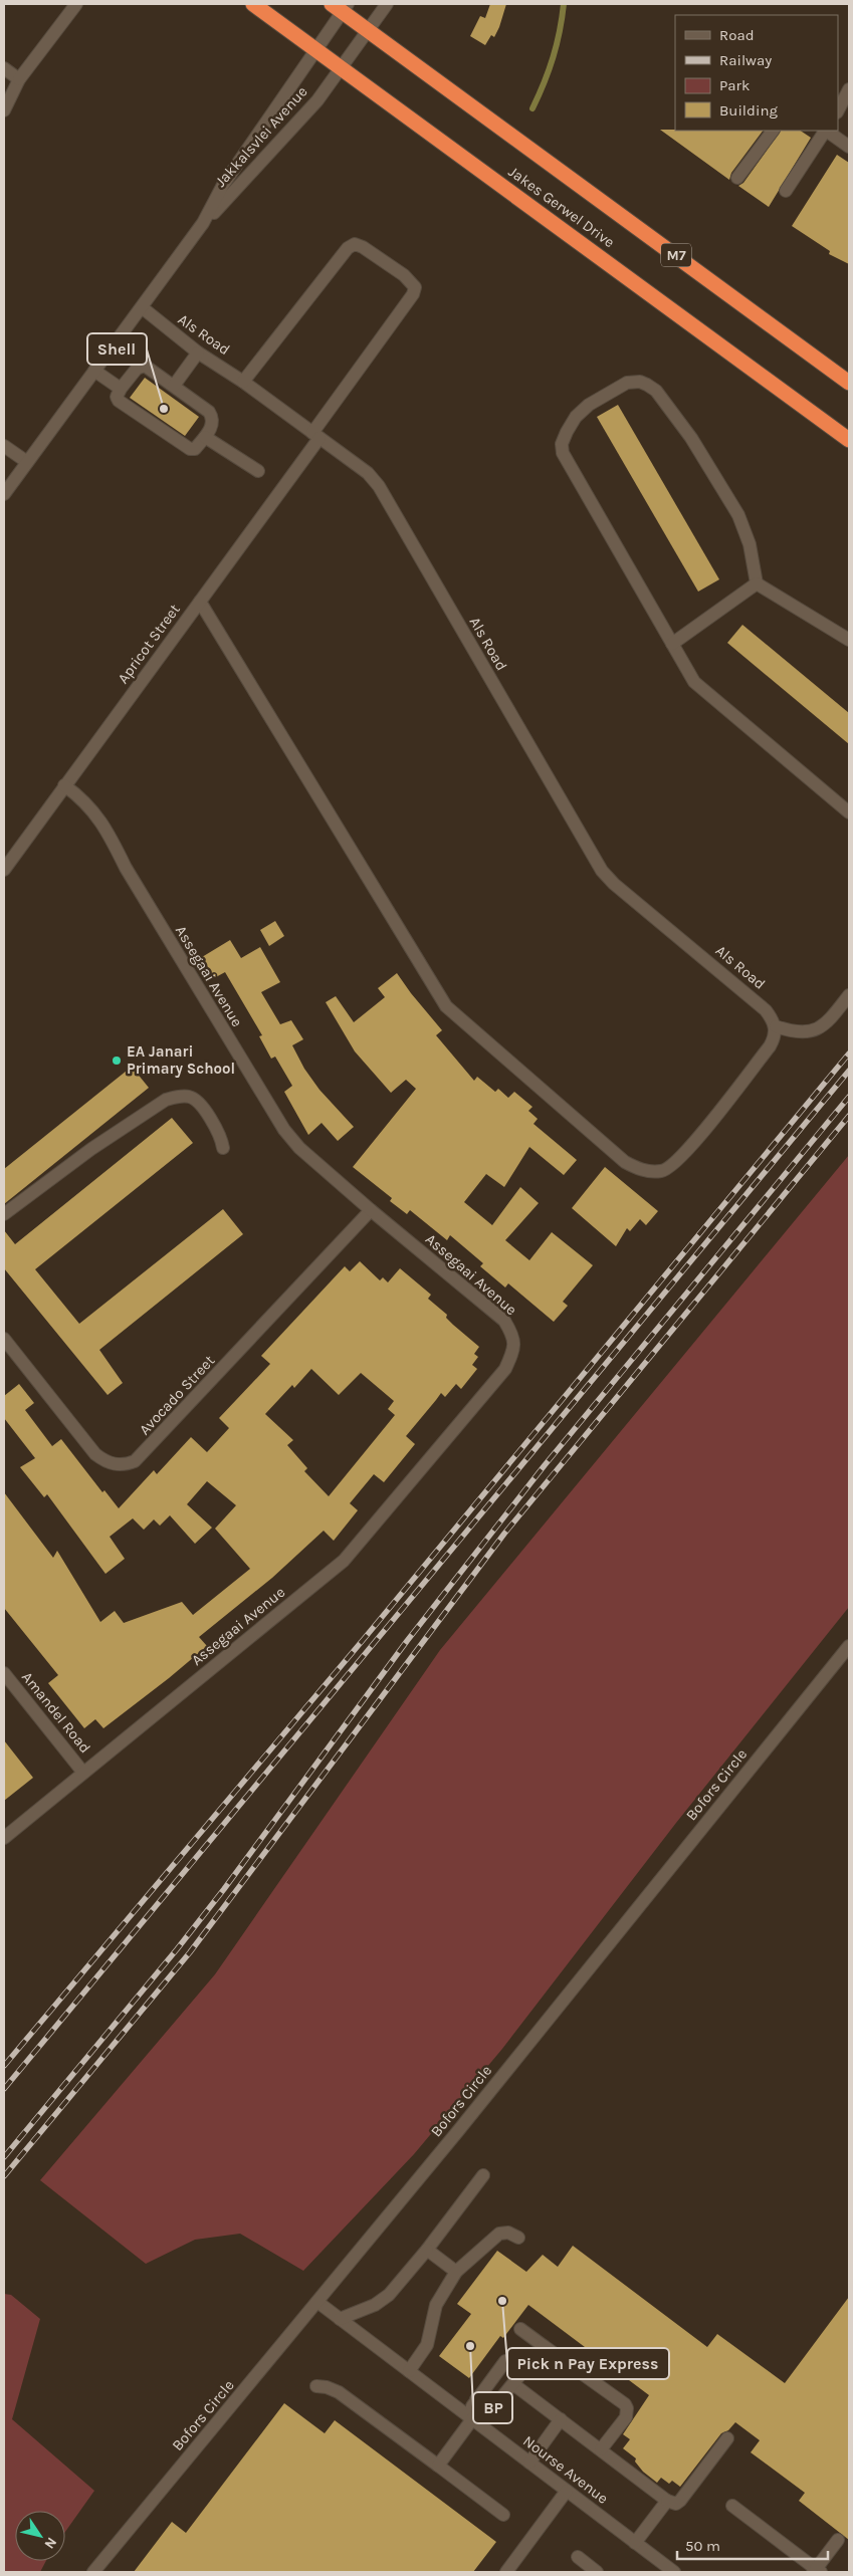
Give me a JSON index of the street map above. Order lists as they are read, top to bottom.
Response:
{
  "streets": {
    "highway": ["Jakes Gerwel Drive", "M7"],
    "street": [
      "Jakkalsvlei Avenue",
      "Als Road",
      "Apricot Street",
      "Assegaai Avenue",
      "Avocado Street",
      "Amandel Road",
      "Bofors Circle",
      "Nourse Avenue"
    ]
  },
  "crossings": [
    ["Jakkalsvlei Avenue", "Jakes Gerwel Drive"],
    ["Jakkalsvlei Avenue", "Als Road"],
    ["Als Road", "Apricot Street"],
    ["Apricot Street", "Assegaai Avenue"],
    ["Assegaai Avenue", "Avocado Street"],
    ["Assegaai Avenue", "Amandel Road"],
    ["Bofors Circle", "Nourse Avenue"]
  ],
  "places": [
    "Shell",
    "EA Janari Primary School",
    "Pick n Pay Express",
    "BP"
  ],
  "legend": [
    "Road",
    "Railway",
    "Park",
    "Building"
  ],
  "scale_bar": "50 m",
  "north": "bottom right"
}
